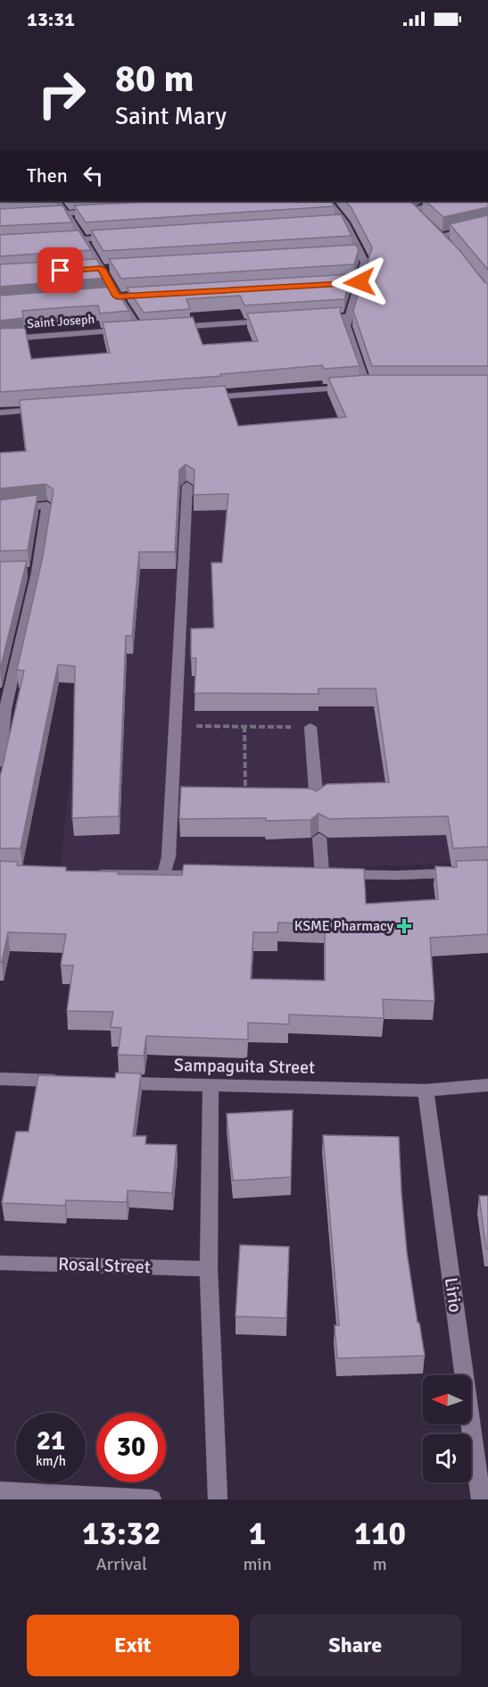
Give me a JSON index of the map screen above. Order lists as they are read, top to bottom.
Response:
{
  "streets": {
    "street": [
      "Saint Joseph",
      "Sampaguita Street",
      "Rosal Street",
      "Lirio"
    ]
  },
  "crossings": [
    ["Sampaguita Street", "Lirio"]
  ],
  "places": {
    "health": ["KSME Pharmacy"]
  },
  "north": "left",
  "page": {
    "status": "13:31",
    "turn": ["80 m", "Saint Mary"],
    "then": "Then",
    "speed": "21 km/h",
    "limit": "30",
    "eta": [
      "13:32",
      "Arrival",
      "1",
      "min",
      "110",
      "m"
    ],
    "buttons": ["Exit", "Share"]
  }
}
